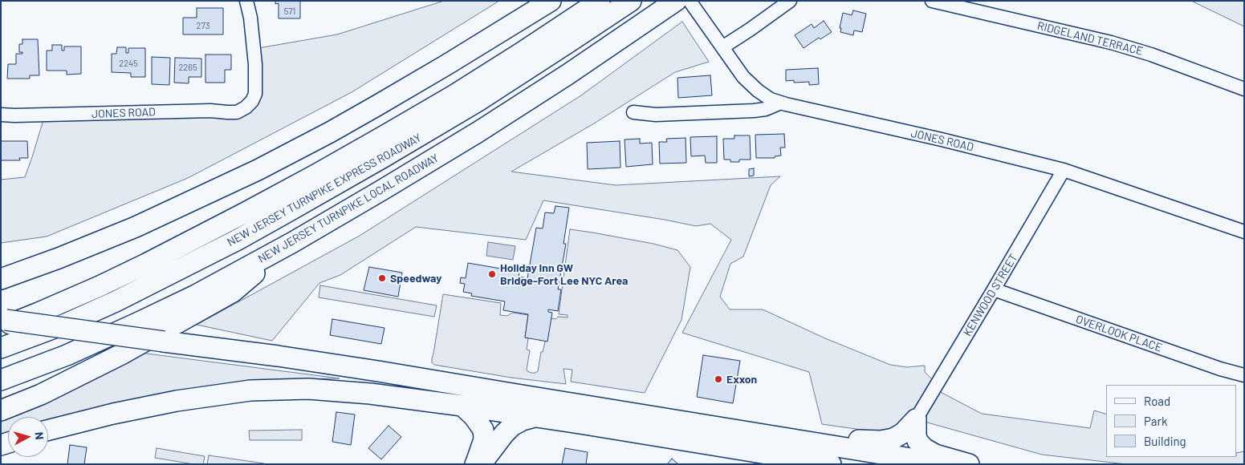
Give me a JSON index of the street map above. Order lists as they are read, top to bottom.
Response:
{
  "streets": {
    "highway": ["NEW JERSEY TURNPIKE EXPRESS ROADWAY", "NEW JERSEY TURNPIKE LOCAL ROADWAY"],
    "street": [
      "RIDGELAND TERRACE",
      "JONES ROAD",
      "KENWOOD STREET",
      "OVERLOOK PLACE"
    ]
  },
  "crossings": [
    ["JONES ROAD", "KENWOOD STREET"],
    ["KENWOOD STREET", "OVERLOOK PLACE"]
  ],
  "places": ["Holiday Inn GW Bridge-Fort Lee NYC Area", "Speedway", "Exxon"],
  "house_numbers": [
    "571",
    "273",
    "2245",
    "2265"
  ],
  "legend": ["Road", "Park", "Building"],
  "north": "right"
}
